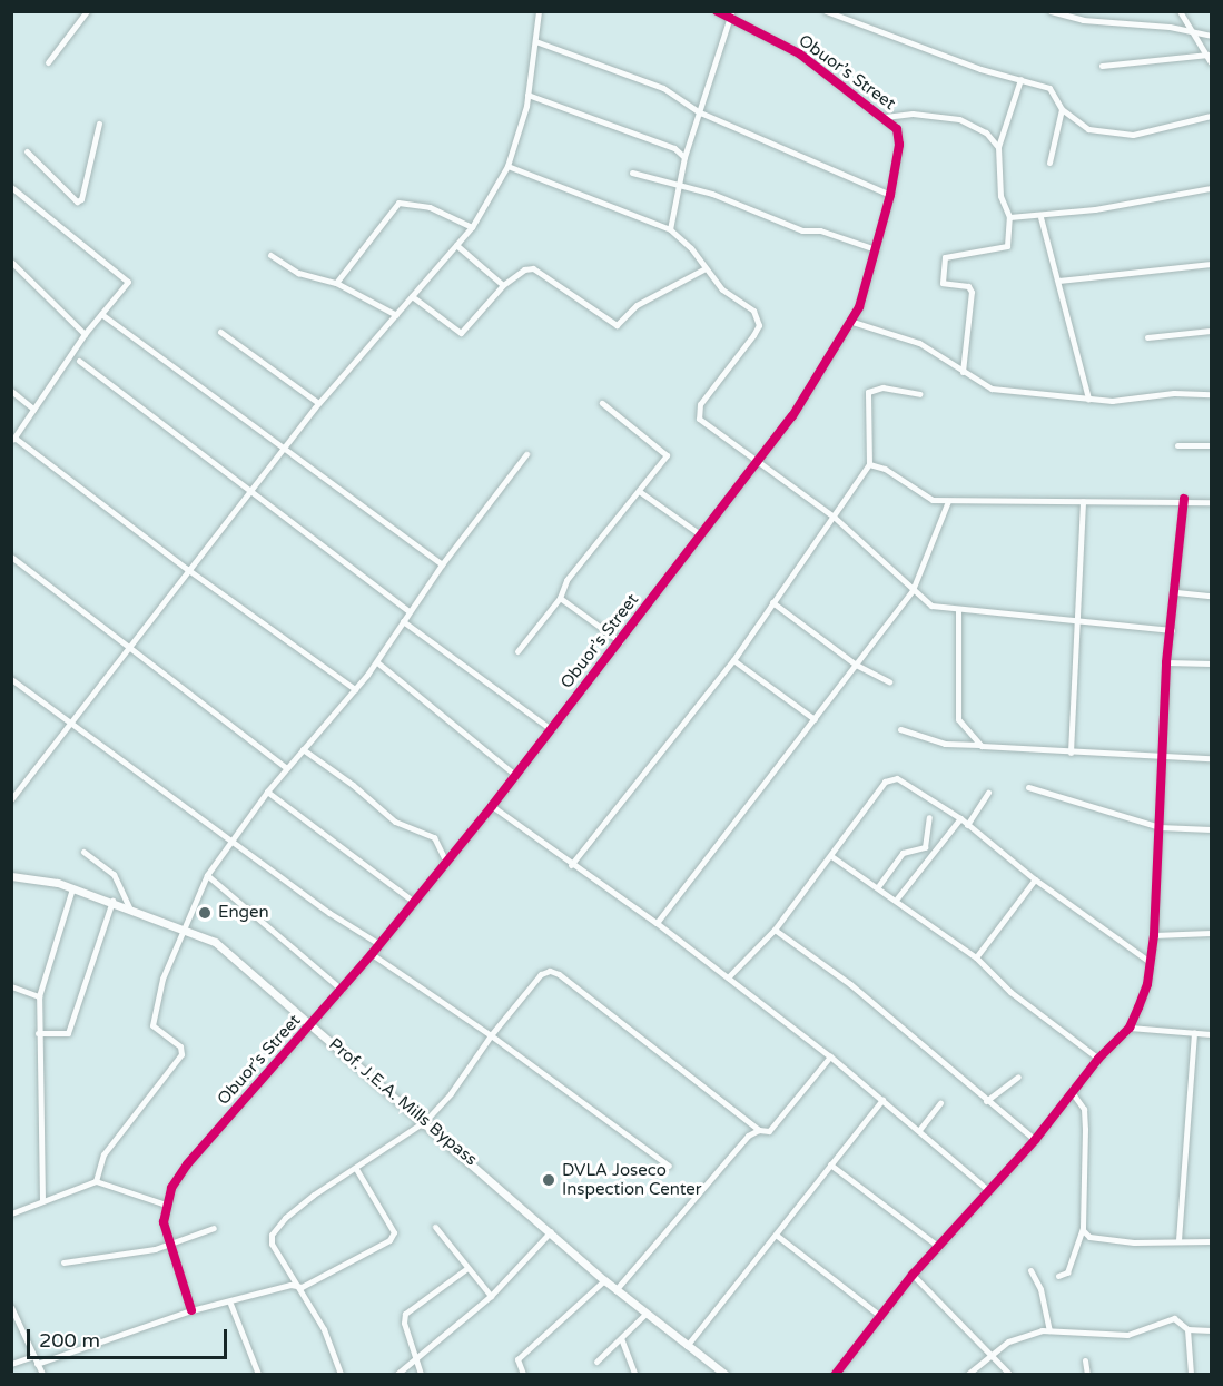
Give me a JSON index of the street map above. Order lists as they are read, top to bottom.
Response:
{
  "streets": {
    "street": ["Obuor’s Street", "Prof. J.E.A. Mills Bypass"]
  },
  "crossings": [
    ["Obuor’s Street", "Prof. J.E.A. Mills Bypass"]
  ],
  "places": ["Engen", "DVLA Joseco Inspection Center"],
  "scale_bar": "200 m"
}
